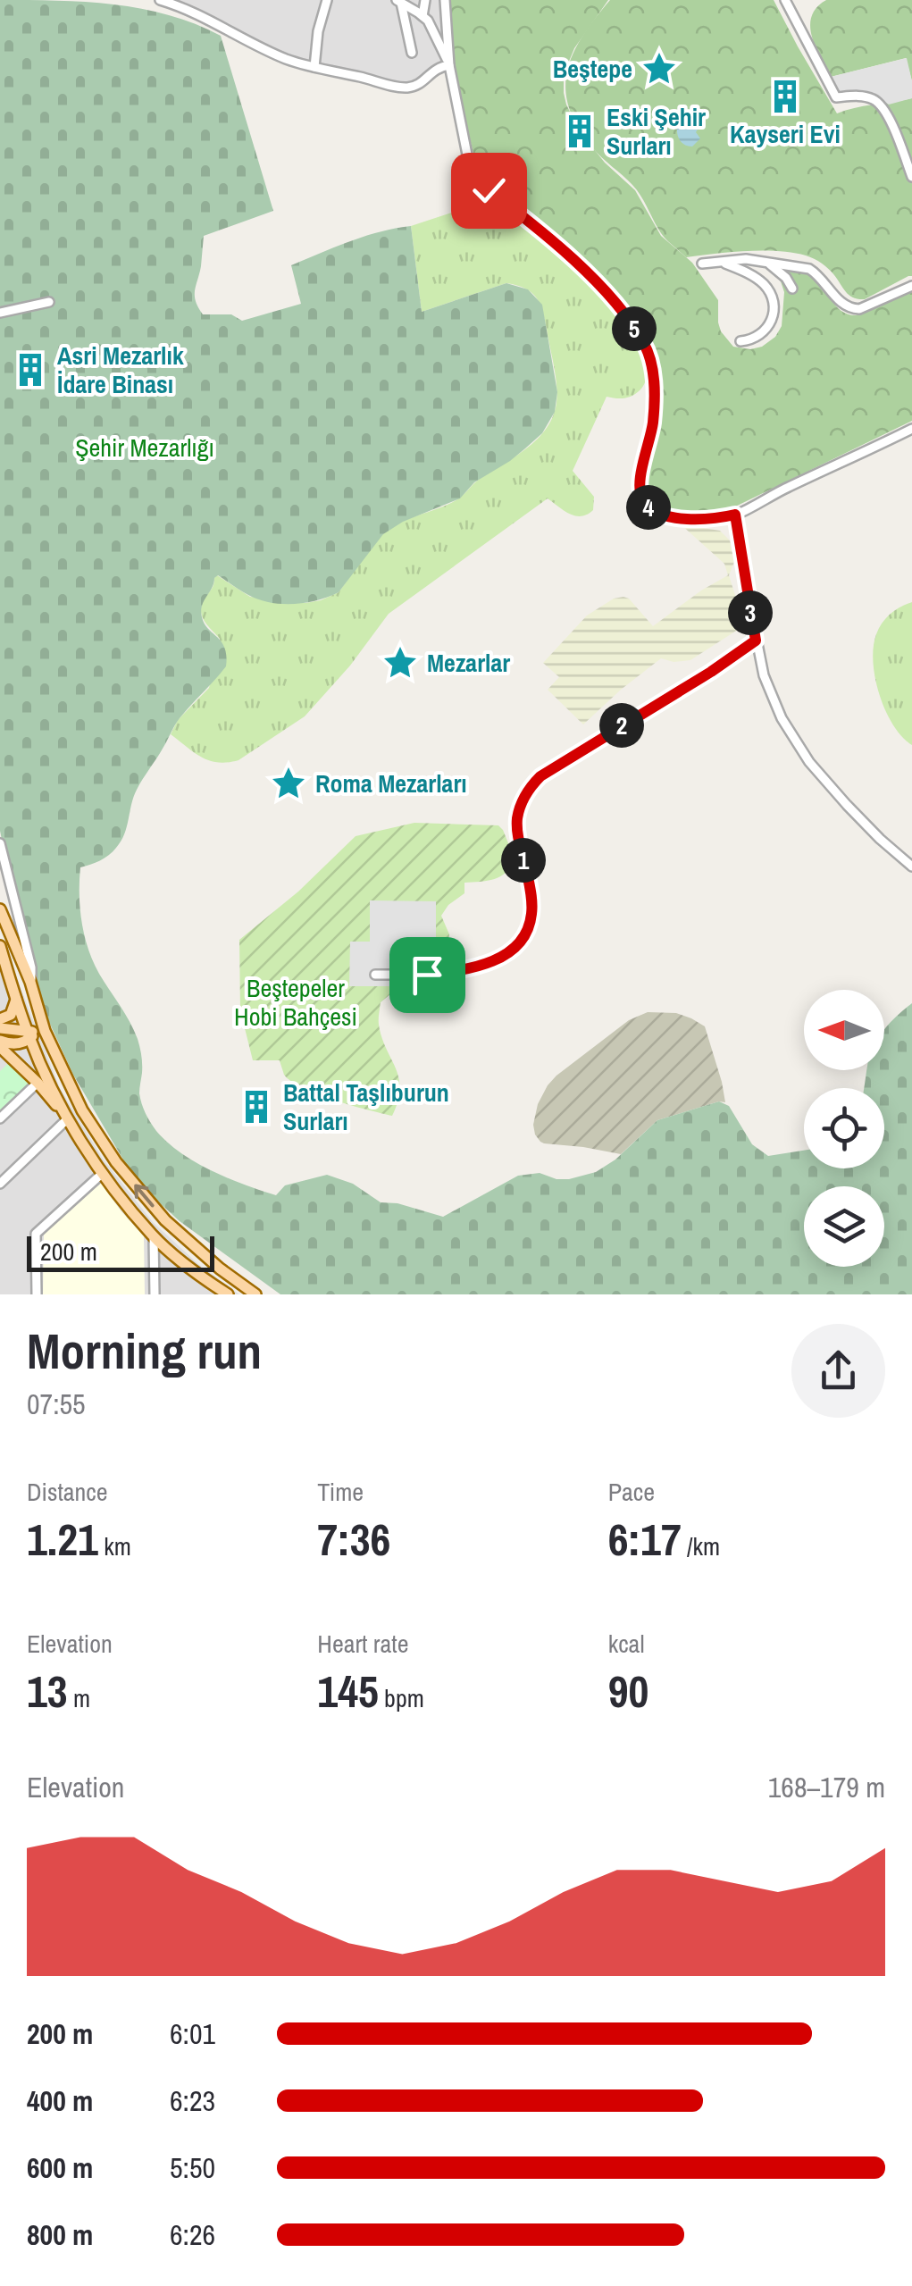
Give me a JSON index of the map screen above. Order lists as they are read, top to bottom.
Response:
{
  "parks": ["Şehir Mezarlığı", "Beştepeler Hobi Bahçesi"],
  "places": {
    "place": ["Beştepe", "Mezarlar", "Roma Mezarları"],
    "building": [
      "Kayseri Evi",
      "Eski Şehir Surları",
      "Asri Mezarlık İdare Binası",
      "Battal Taşlıburun Surları"
    ]
  },
  "scale_bar": "200 m",
  "north": "left",
  "page": {
    "pins": [
      "5",
      "4",
      "3",
      "2",
      "1"
    ],
    "scale": "200 m",
    "heading": ["Morning run", "07:55"],
    "stats": [
      ["Distance", "1.21 km"],
      ["Time", "7:36"],
      ["Pace", "6:17 /km"],
      ["Elevation", "13 m"],
      ["Heart rate", "145 bpm"],
      ["kcal", "90"]
    ],
    "chart": ["Elevation", "168–179 m"],
    "list": [
      {
        "name": "200 m",
        "note": "6:01"
      },
      {
        "name": "400 m",
        "note": "6:23"
      },
      {
        "name": "600 m",
        "note": "5:50"
      },
      {
        "name": "800 m",
        "note": "6:26"
      }
    ]
  }
}
